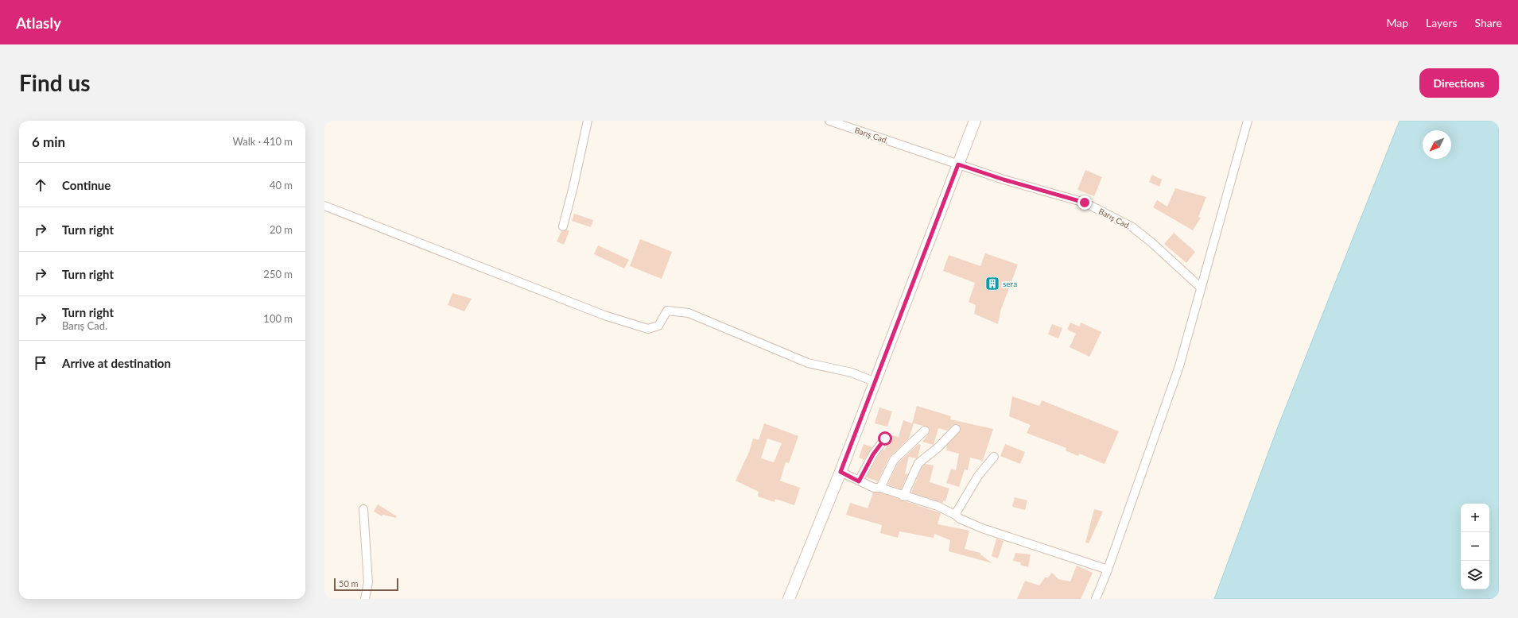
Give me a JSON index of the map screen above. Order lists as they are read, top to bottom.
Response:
{
  "streets": {
    "street": ["Barış Cad."]
  },
  "places": {
    "building": ["sera"]
  },
  "scale_bar": "50 m",
  "north": "bottom left",
  "page": {
    "header": "Atlasly",
    "nav": ["Map", "Layers", "Share"],
    "buttons": "Directions",
    "title": "Find us",
    "heading": ["6 min", "Walk · 410 m"],
    "list": [
      ["Continue", "40 m"],
      ["Turn right", "20 m"],
      ["Turn right", "250 m"],
      ["Turn right", "Barış Cad.", "100 m"],
      "Arrive at destination"
    ],
    "map_buttons": ["+", "−"],
    "scale": "50 m"
  }
}
